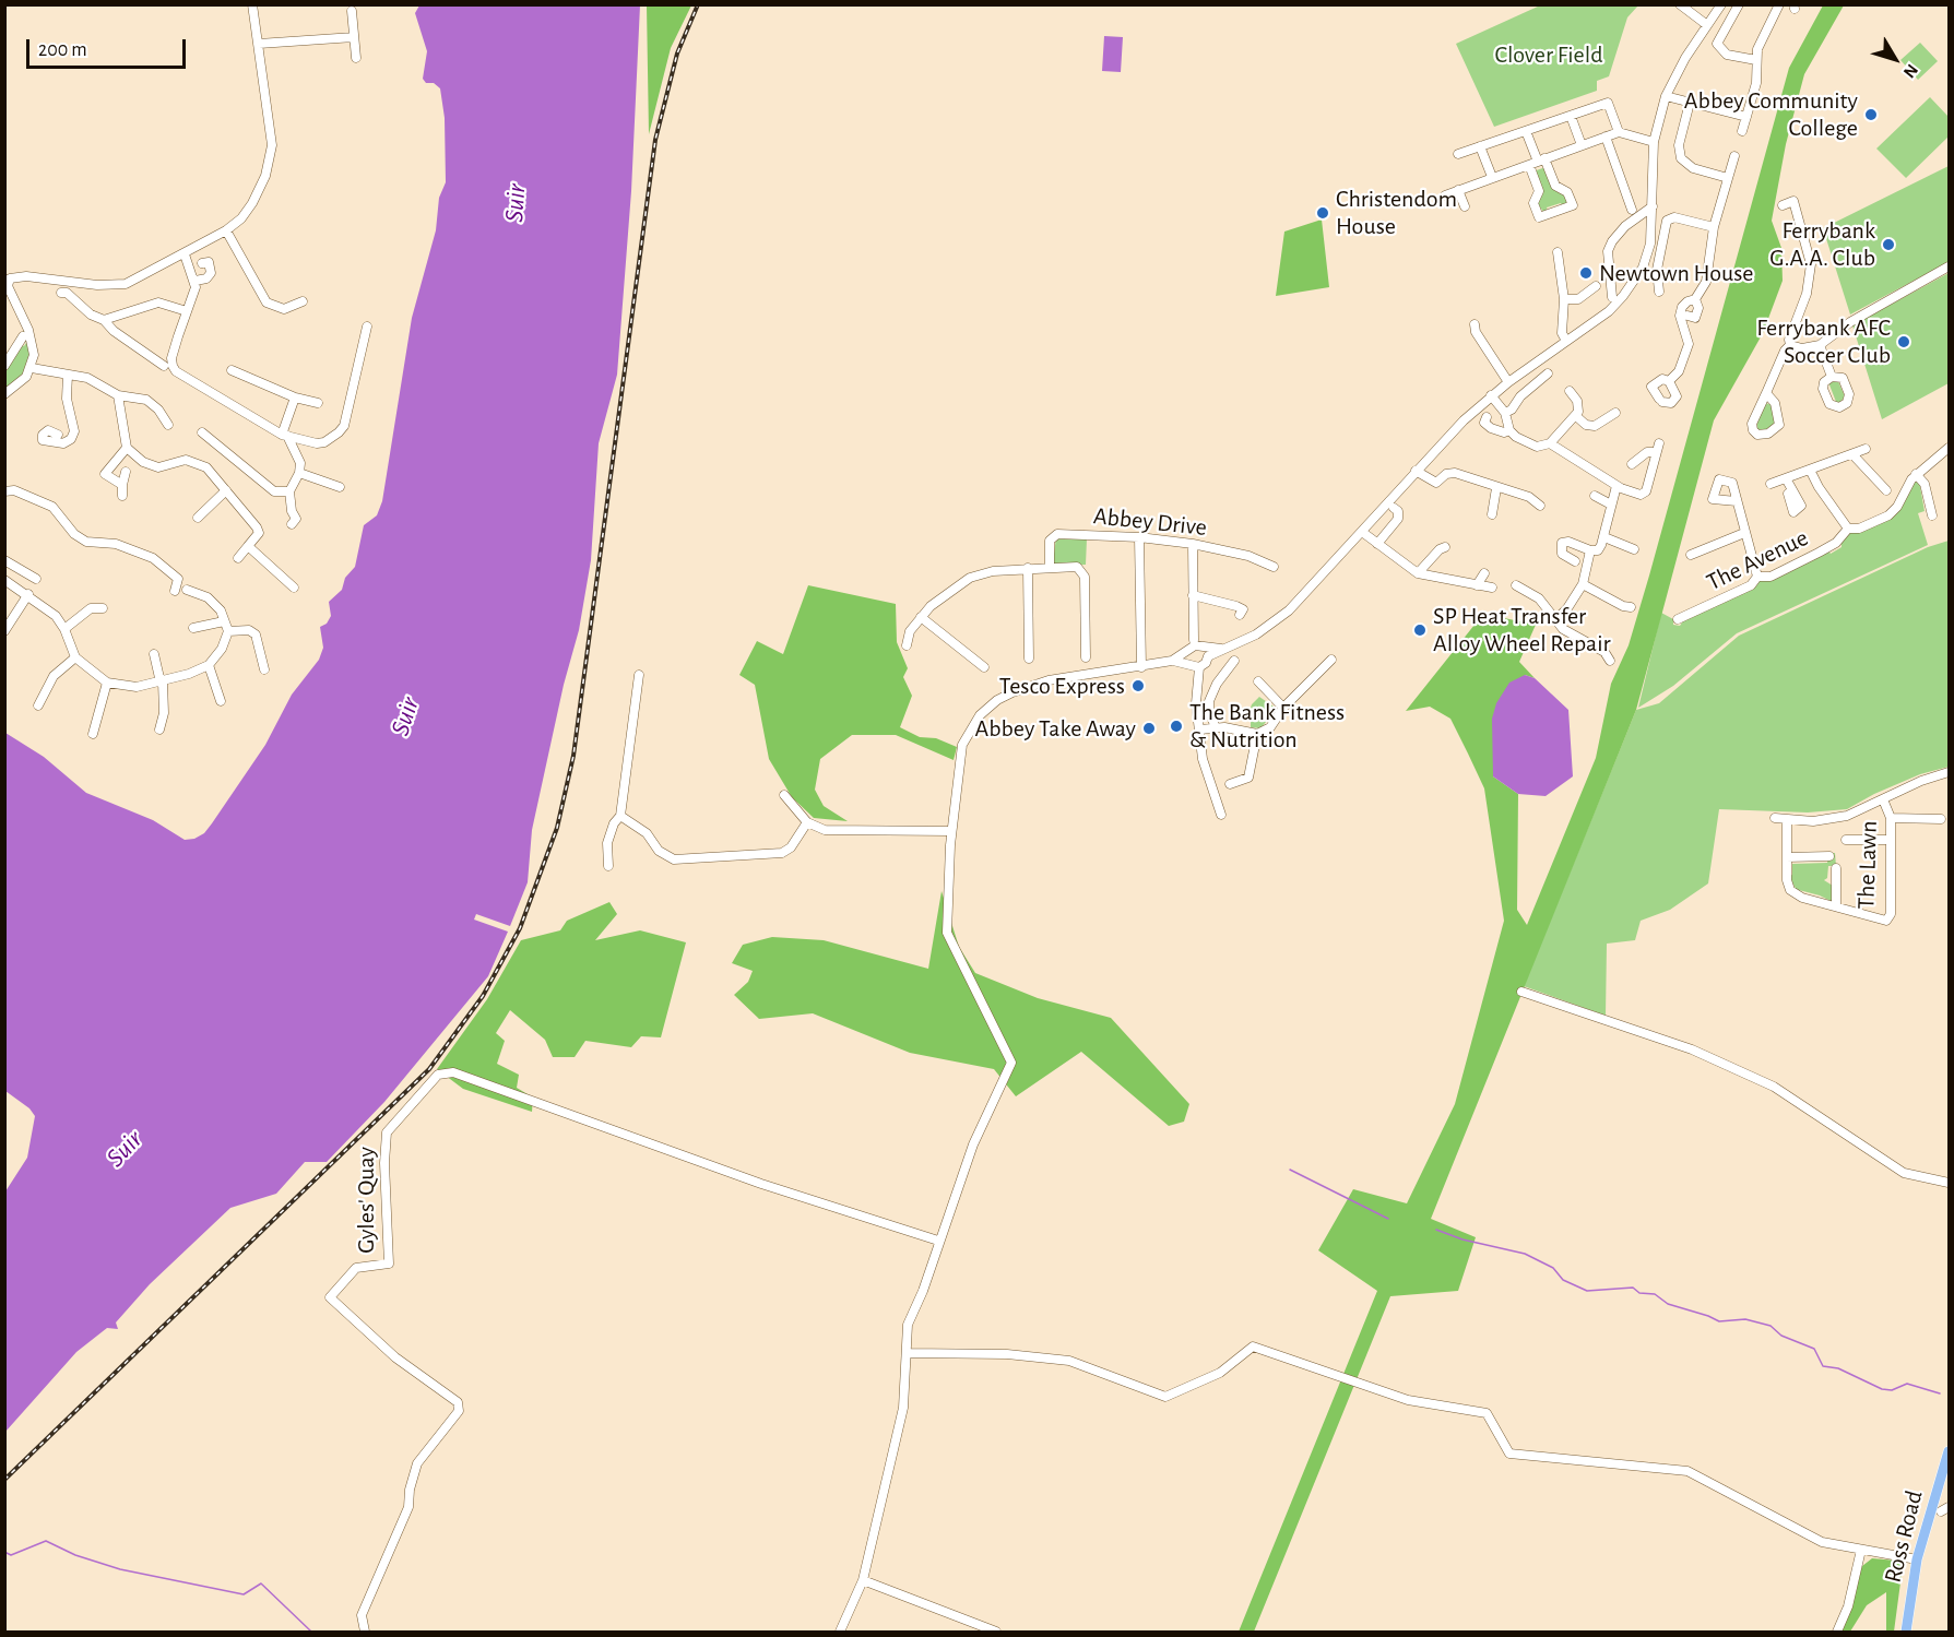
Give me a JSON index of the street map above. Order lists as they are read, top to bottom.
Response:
{
  "streets": {
    "main road": ["Ross Road"],
    "street": [
      "Abbey Drive",
      "The Avenue",
      "The Lawn",
      "Gyles' Quay"
    ]
  },
  "water": ["Suir"],
  "parks": ["Clover Field"],
  "places": [
    "Abbey Community College",
    "Christendom House",
    "Ferrybank G.A.A. Club",
    "Newtown House",
    "Ferrybank AFC Soccer Club",
    "SP Heat Transfer Alloy Wheel Repair",
    "Tesco Express",
    "The Bank Fitness & Nutrition",
    "Abbey Take Away"
  ],
  "scale_bar": "200 m",
  "north": "bottom right"
}
